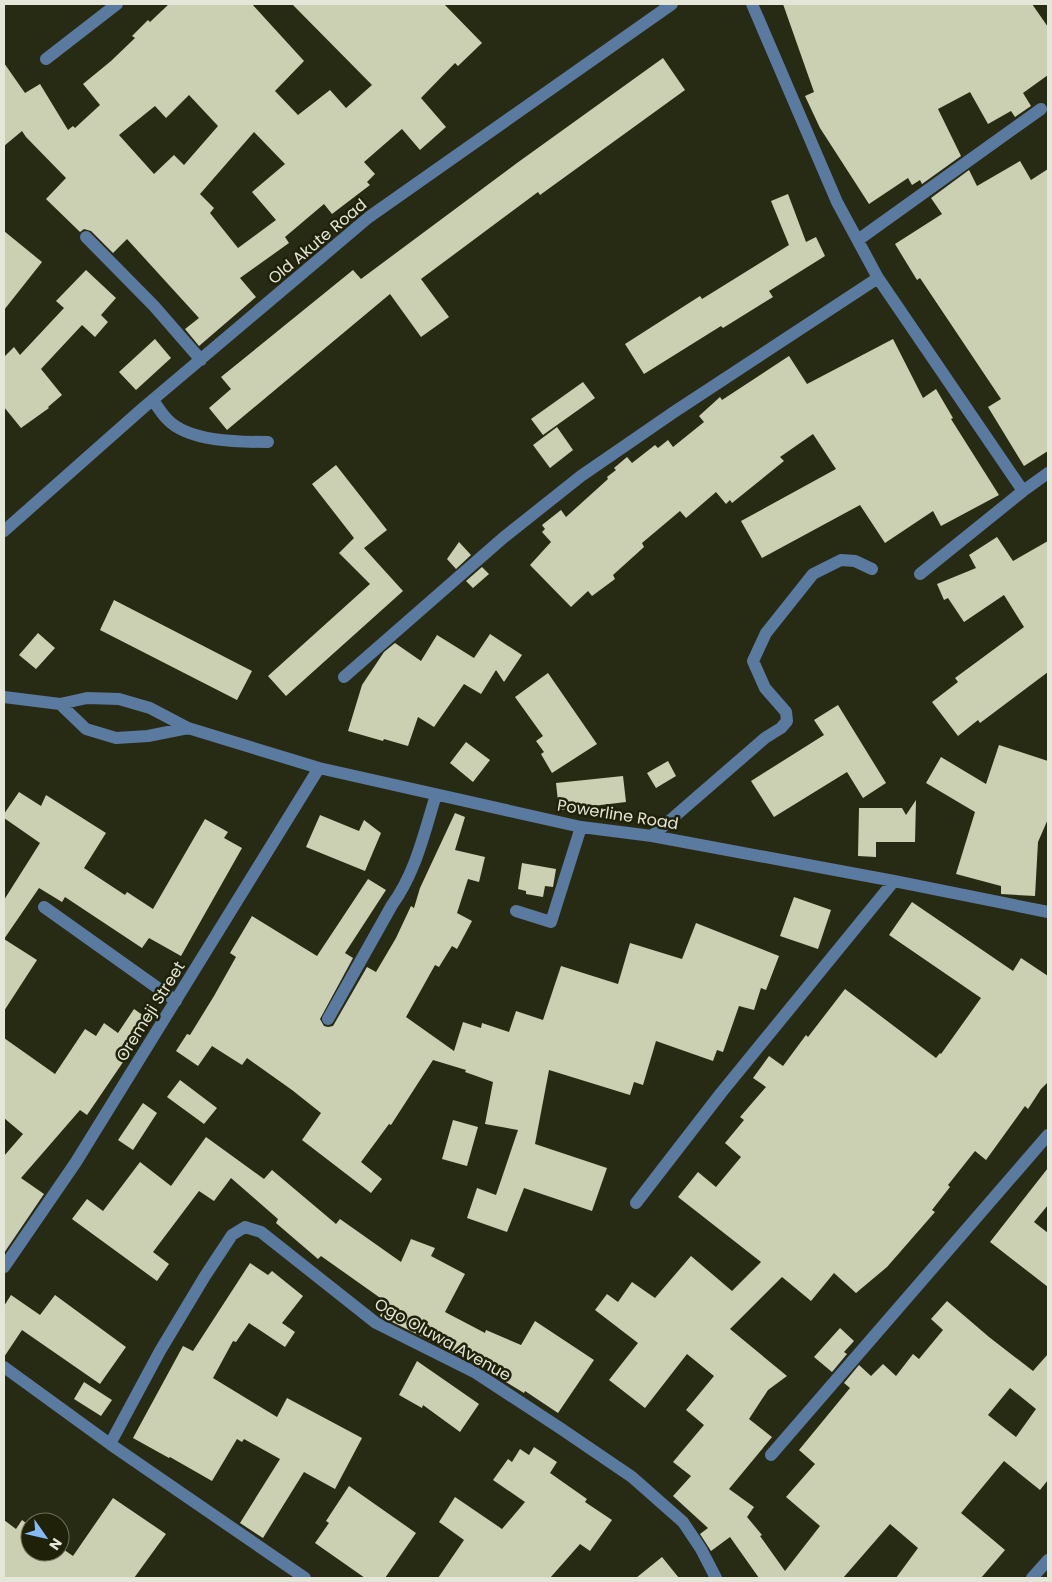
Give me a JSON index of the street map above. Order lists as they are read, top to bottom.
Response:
{
  "streets": {
    "street": [
      "Old Akute Road",
      "Powerline Road",
      "Oremeji Street",
      "Ogo Oluwa Avenue"
    ]
  },
  "crossings": [
    ["Powerline Road", "Oremeji Street"]
  ],
  "north": "bottom right"
}
